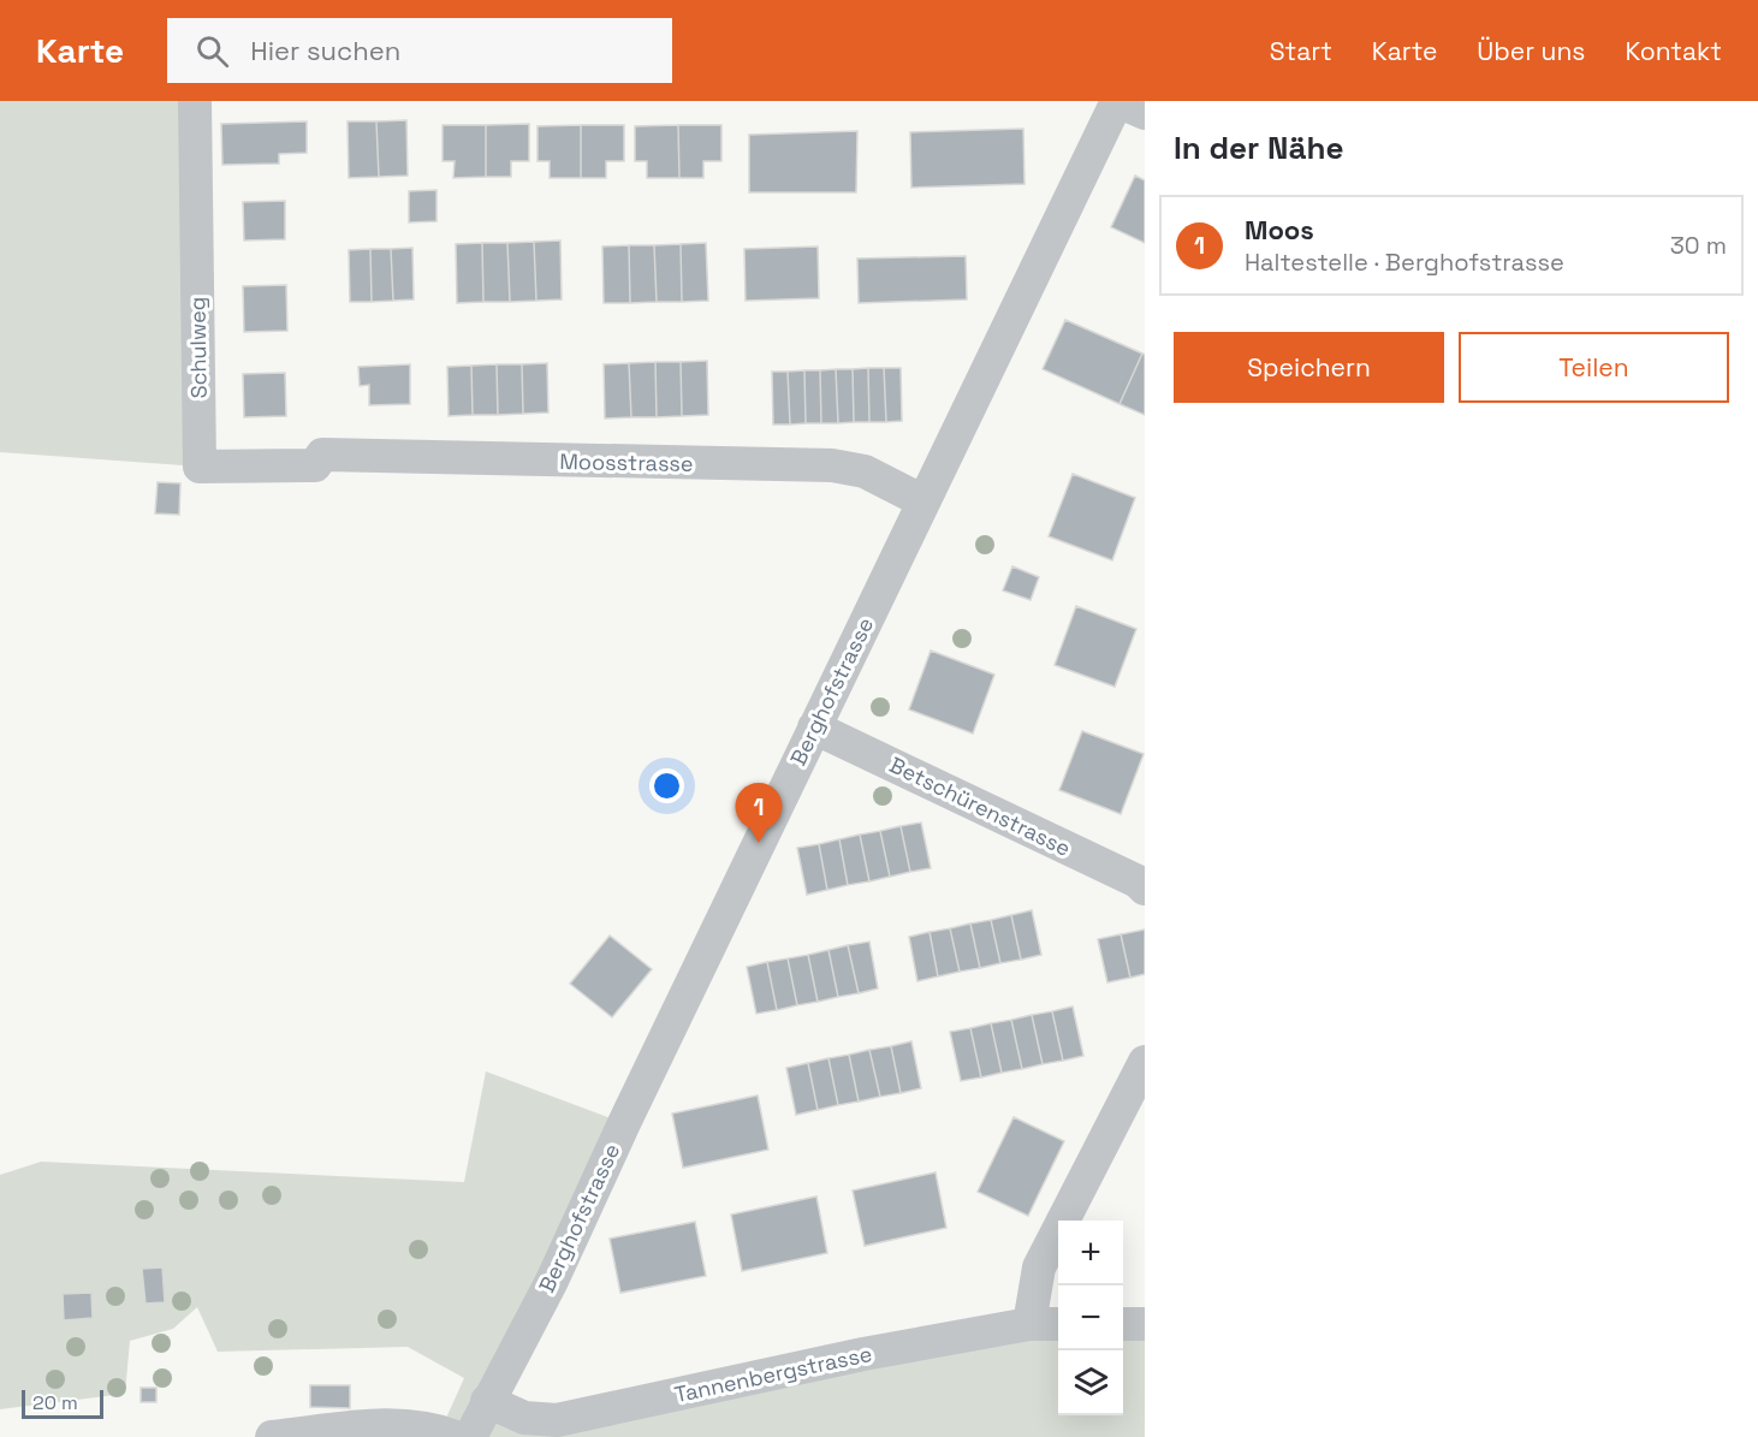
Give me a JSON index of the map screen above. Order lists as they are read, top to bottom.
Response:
{
  "streets": {
    "street": [
      "Schulweg",
      "Moosstrasse",
      "Berghofstrasse",
      "Betschürenstrasse",
      "Tannenbergstrasse"
    ]
  },
  "crossings": [
    ["Schulweg", "Moosstrasse"],
    ["Moosstrasse", "Berghofstrasse"],
    ["Berghofstrasse", "Betschürenstrasse"],
    ["Berghofstrasse", "Tannenbergstrasse"]
  ],
  "scale_bar": "20 m",
  "page": {
    "header": "Karte",
    "search": "Hier suchen",
    "nav": [
      "Start",
      "Karte",
      "Über uns",
      "Kontakt"
    ],
    "heading": "In der Nähe",
    "list": [
      {
        "mark": "1",
        "name": "Moos",
        "note": "Haltestelle · Berghofstrasse",
        "value": "30 m"
      }
    ],
    "buttons": ["Speichern", "Teilen"],
    "pins": "1",
    "map_buttons": ["+", "−"],
    "scale": "20 m"
  }
}
